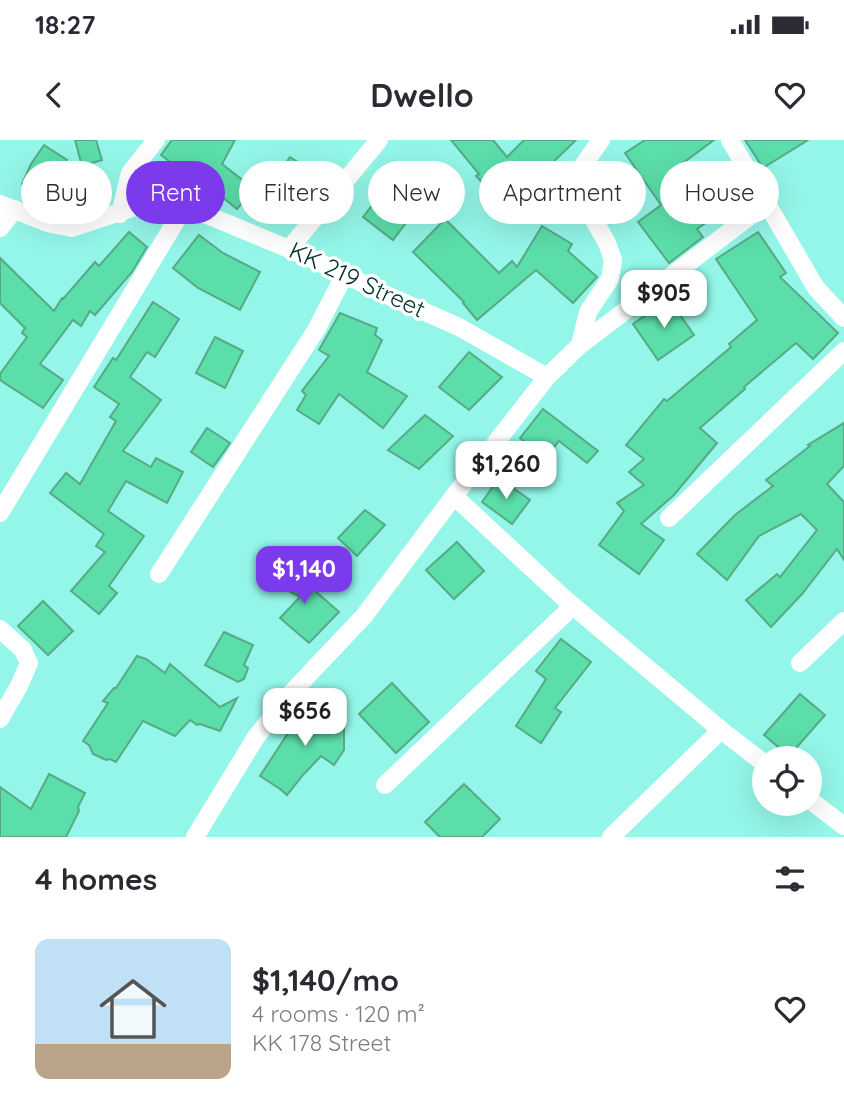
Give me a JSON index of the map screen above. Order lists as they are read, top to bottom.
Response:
{
  "streets": {
    "street": ["KK 219 Street"]
  },
  "page": {
    "status": "18:27",
    "header": "Dwello",
    "chip": [
      "Buy",
      "Rent",
      "Filters",
      "New",
      "Apartment",
      "House"
    ],
    "price": [
      "$905",
      "$1,260",
      "$1,140",
      "$656"
    ],
    "heading": "4 homes",
    "list": [
      {
        "name": "$1,140/mo",
        "note": "4 rooms · 120 m² · KK 178 Street"
      }
    ]
  }
}
